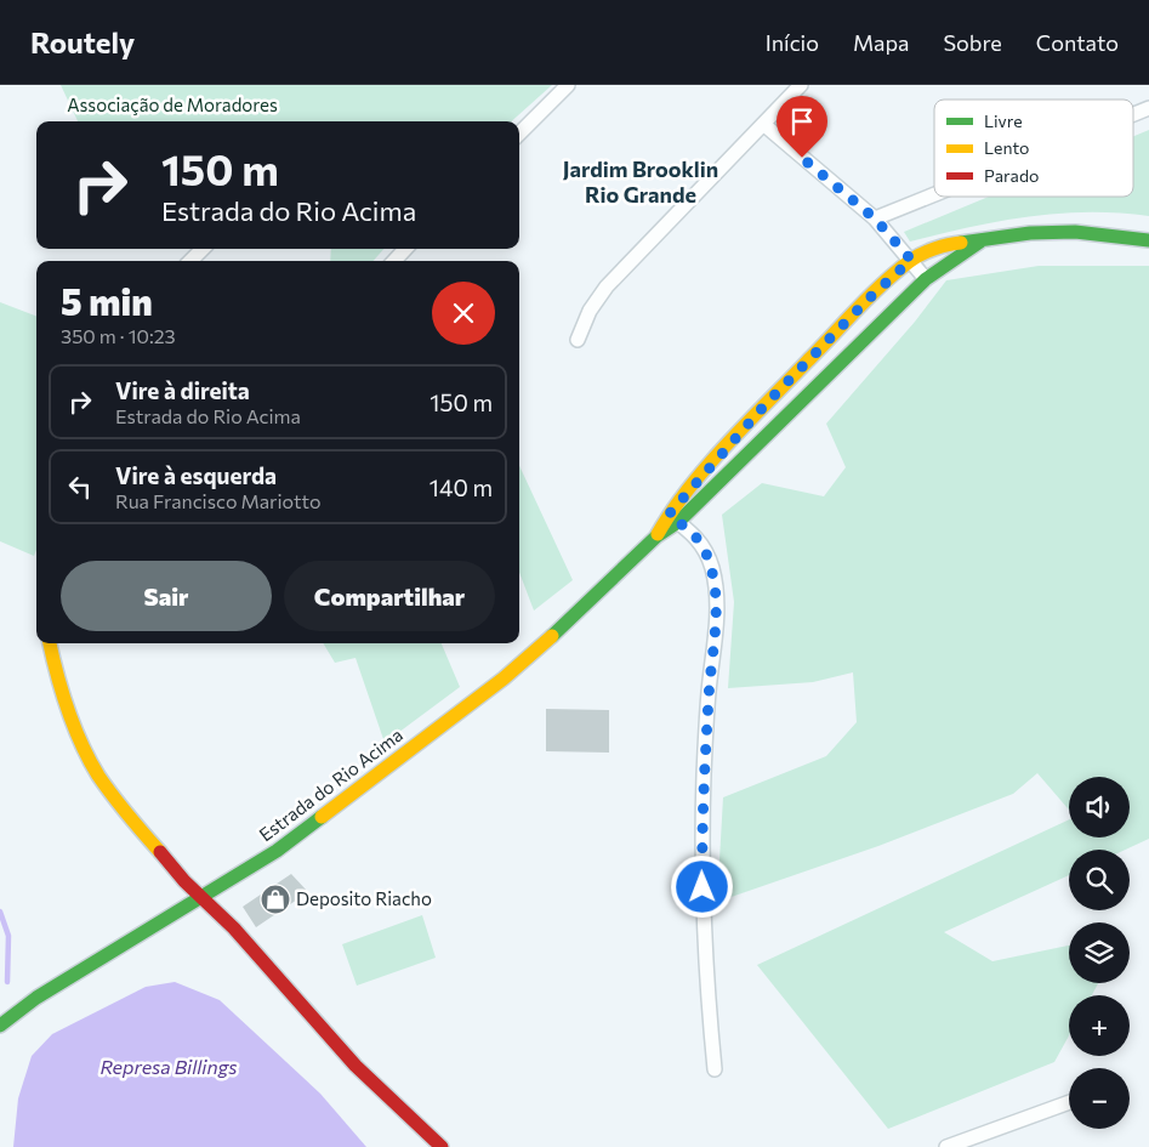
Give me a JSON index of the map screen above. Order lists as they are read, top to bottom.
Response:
{
  "streets": {
    "main road": ["Estrada do Rio Acima"]
  },
  "districts": ["Jardim Brooklin Rio Grande"],
  "water": ["Represa Billings"],
  "parks": ["Associação de Moradores"],
  "places": {
    "shop": ["Deposito Riacho"]
  },
  "legend": ["Livre", "Lento", "Parado"],
  "page": {
    "header": "Routely",
    "nav": [
      "Início",
      "Mapa",
      "Sobre",
      "Contato"
    ],
    "turn": ["150 m", "Estrada do Rio Acima"],
    "heading": ["5 min", "350 m · 10:23"],
    "list": [
      {
        "name": "Vire à direita",
        "note": "Estrada do Rio Acima",
        "value": "150 m"
      },
      {
        "name": "Vire à esquerda",
        "note": "Rua Francisco Mariotto",
        "value": "140 m"
      }
    ],
    "buttons": ["Sair", "Compartilhar"],
    "map_buttons": ["+", "−"]
  }
}
